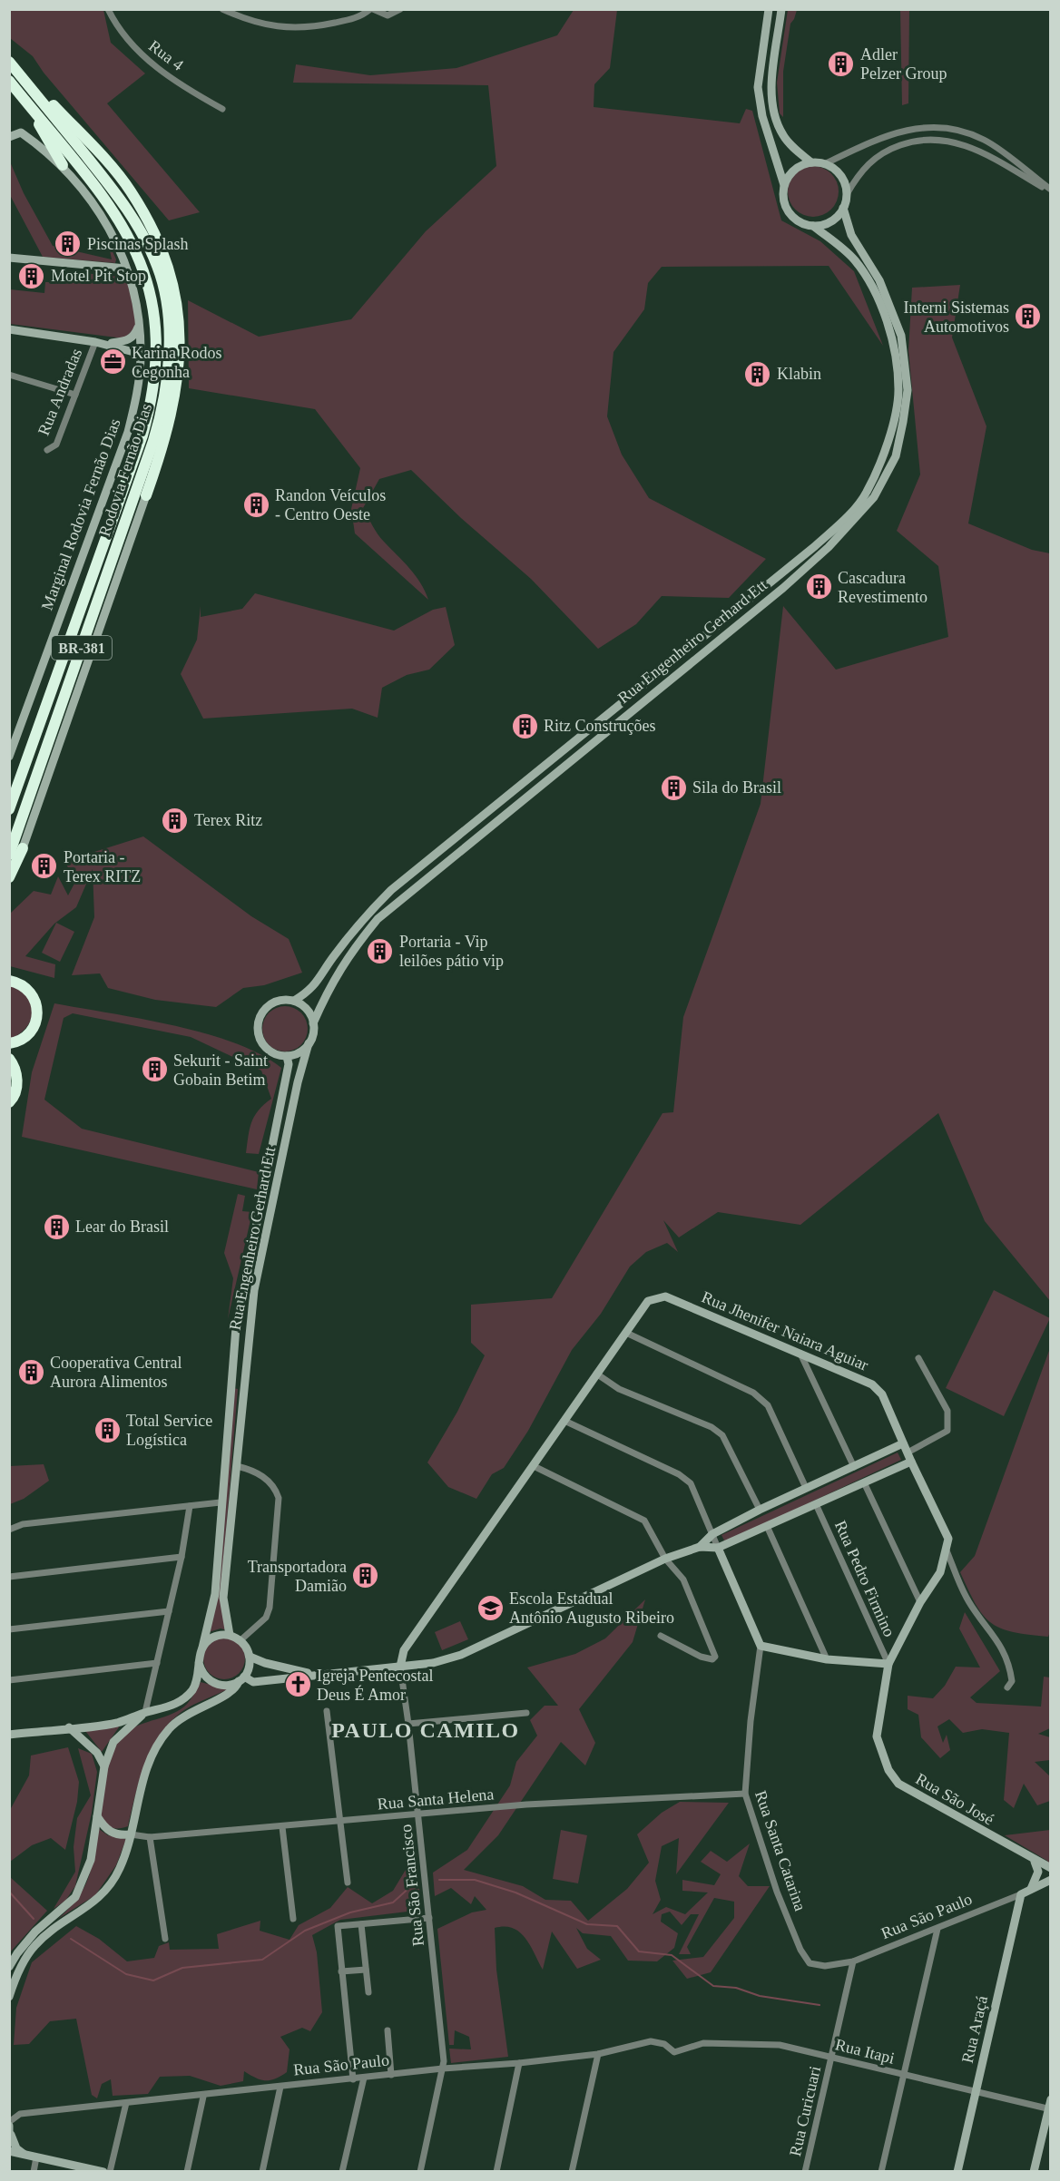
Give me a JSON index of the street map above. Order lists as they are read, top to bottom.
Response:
{
  "streets": {
    "highway": ["Rodovia Fernão Dias", "BR-381"],
    "main road": [
      "Marginal Rodovia Fernão Dias",
      "Rua Engenheiro Gerhard Ett",
      "Rua Jhenifer Naiara Aguiar",
      "Rua São José",
      "Rua São Paulo",
      "Rua Araçá"
    ],
    "street": [
      "Rua 4",
      "Rua Andradas",
      "Rua Pedro Firmino",
      "Rua Santa Helena",
      "Rua Santa Catarina",
      "Rua São Francisco",
      "Rua Itapi",
      "Rua Curicuari"
    ]
  },
  "crossings": [
    ["Rodovia Fernão Dias", "BR-381"],
    ["Marginal Rodovia Fernão Dias", "BR-381"],
    ["Rua Jhenifer Naiara Aguiar", "Rua Pedro Firmino"],
    ["Rua Jhenifer Naiara Aguiar", "Rua São José"],
    ["Rua Jhenifer Naiara Aguiar", "Rua São Francisco"],
    ["Rua Pedro Firmino", "Rua São José"],
    ["Rua Santa Helena", "Rua Santa Catarina"],
    ["Rua Santa Helena", "Rua São Francisco"],
    ["Rua Santa Catarina", "Rua São Paulo"],
    ["Rua São Francisco", "Rua São Paulo"],
    ["Rua São Paulo", "Rua Araçá"],
    ["Rua São Paulo", "Rua Itapi"],
    ["Rua São Paulo", "Rua Curicuari"],
    ["Rua Araçá", "Rua Itapi"],
    ["Rua Itapi", "Rua Curicuari"]
  ],
  "districts": ["PAULO CAMILO"],
  "places": {
    "building": [
      "Adler Pelzer Group",
      "Piscinas Splash",
      "Motel Pit Stop",
      "Interni Sistemas Automotivos",
      "Klabin",
      "Randon Veículos - Centro Oeste",
      "Cascadura Revestimento",
      "Ritz Construções",
      "Sila do Brasil",
      "Terex Ritz",
      "Portaria - Terex RITZ",
      "Portaria - Vip leilões pátio vip",
      "Sekurit - Saint Gobain Betim",
      "Lear do Brasil",
      "Cooperativa Central Aurora Alimentos",
      "Total Service Logística",
      "Transportadora Damião"
    ],
    "office": ["Karina Rodos Cegonha"],
    "school or university": ["Escola Estadual Antônio Augusto Ribeiro"],
    "church": ["Igreja Pentecostal Deus É Amor"]
  }
}
